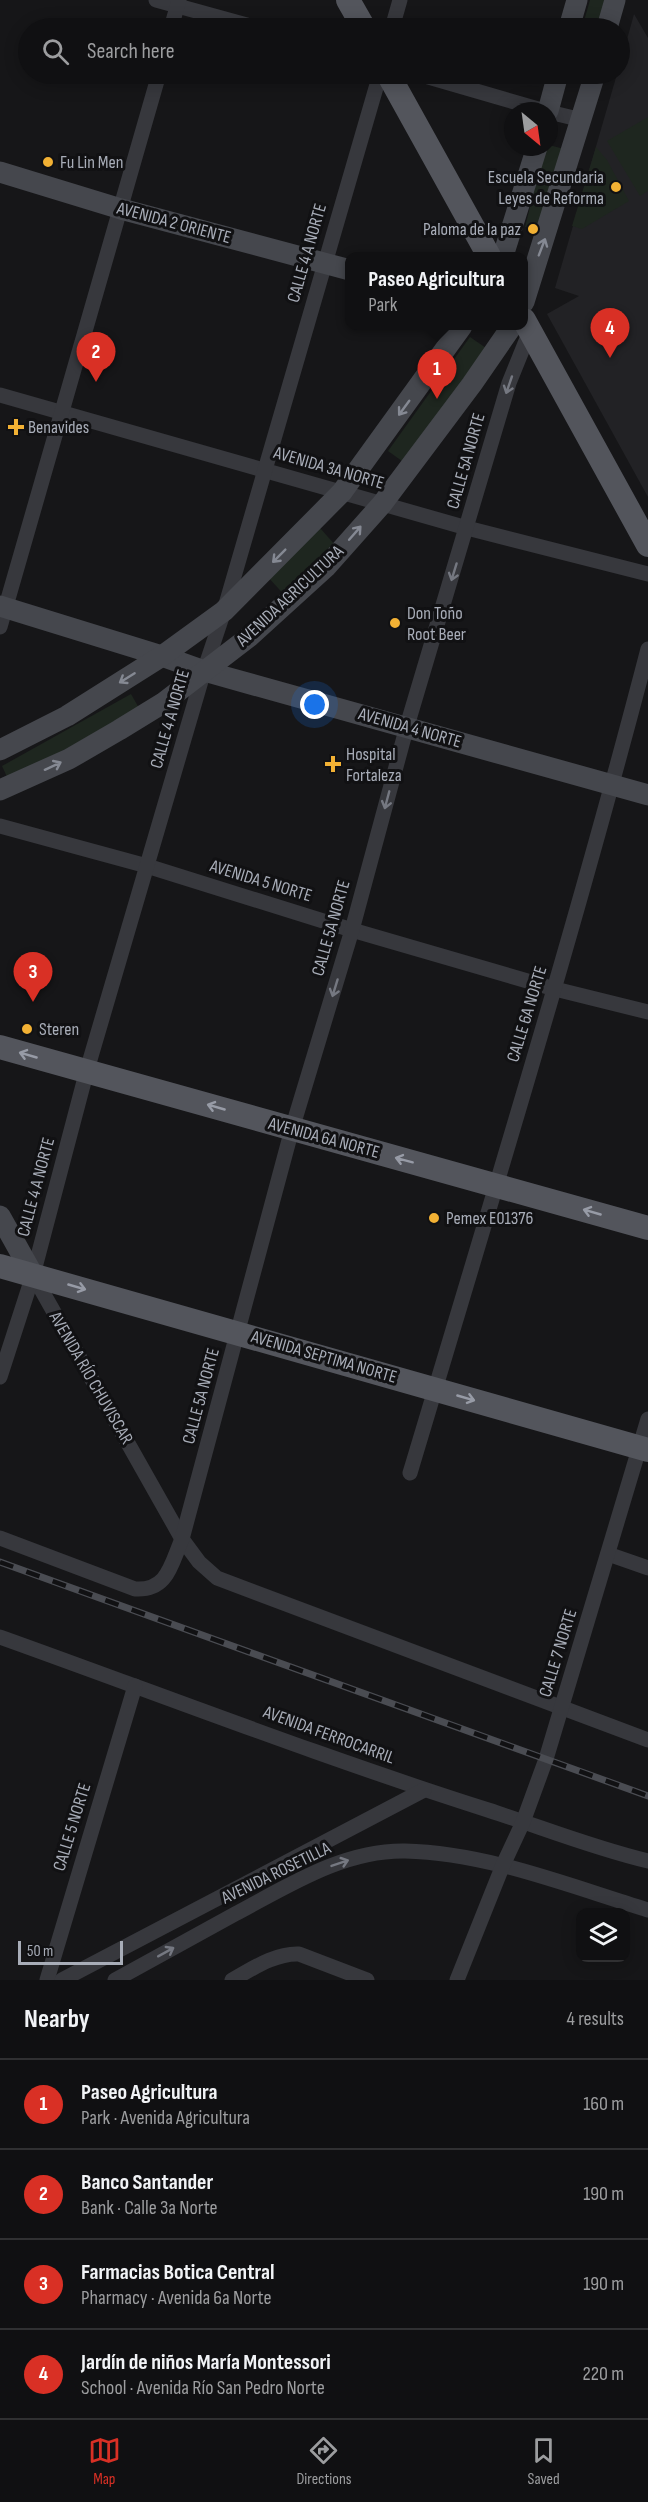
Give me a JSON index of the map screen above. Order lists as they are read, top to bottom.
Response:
{
  "streets": {
    "main road": [
      "AVENIDA 2 ORIENTE",
      "AVENIDA AGRICULTURA",
      "AVENIDA 4 NORTE",
      "AVENIDA 6A NORTE",
      "AVENIDA SEPTIMA NORTE",
      "AVENIDA RÍO CHUVISCAR"
    ],
    "street": [
      "CALLE 4 A NORTE",
      "CALLE 5A NORTE",
      "AVENIDA 3A NORTE",
      "AVENIDA 5 NORTE",
      "CALLE 6A NORTE",
      "CALLE 7 NORTE",
      "AVENIDA FERROCARRIL",
      "CALLE 5 NORTE",
      "AVENIDA ROSETILLA"
    ]
  },
  "crossings": [
    ["AVENIDA 2 ORIENTE", "CALLE 4 A NORTE"],
    ["CALLE 4 A NORTE", "AVENIDA 3A NORTE"],
    ["CALLE 4 A NORTE", "AVENIDA AGRICULTURA"],
    ["CALLE 4 A NORTE", "AVENIDA 4 NORTE"],
    ["CALLE 4 A NORTE", "AVENIDA 5 NORTE"],
    ["CALLE 4 A NORTE", "AVENIDA 6A NORTE"],
    ["CALLE 4 A NORTE", "AVENIDA SEPTIMA NORTE"],
    ["CALLE 4 A NORTE", "AVENIDA RÍO CHUVISCAR"],
    ["CALLE 5A NORTE", "AVENIDA 3A NORTE"],
    ["CALLE 5A NORTE", "AVENIDA 4 NORTE"],
    ["CALLE 5A NORTE", "AVENIDA 5 NORTE"],
    ["CALLE 5A NORTE", "AVENIDA 6A NORTE"],
    ["CALLE 5A NORTE", "AVENIDA SEPTIMA NORTE"],
    ["CALLE 5A NORTE", "AVENIDA RÍO CHUVISCAR"],
    ["AVENIDA 3A NORTE", "AVENIDA AGRICULTURA"],
    ["AVENIDA AGRICULTURA", "AVENIDA 4 NORTE"],
    ["AVENIDA 4 NORTE", "CALLE 6A NORTE"],
    ["AVENIDA 5 NORTE", "CALLE 6A NORTE"],
    ["CALLE 6A NORTE", "AVENIDA 6A NORTE"],
    ["CALLE 6A NORTE", "AVENIDA SEPTIMA NORTE"],
    ["AVENIDA SEPTIMA NORTE", "AVENIDA RÍO CHUVISCAR"],
    ["AVENIDA SEPTIMA NORTE", "CALLE 7 NORTE"],
    ["CALLE 7 NORTE", "AVENIDA FERROCARRIL"],
    ["CALLE 7 NORTE", "AVENIDA ROSETILLA"],
    ["AVENIDA FERROCARRIL", "CALLE 5 NORTE"],
    ["AVENIDA FERROCARRIL", "AVENIDA ROSETILLA"]
  ],
  "one_way": ["CALLE 5A NORTE", "AVENIDA 6A NORTE", "AVENIDA SEPTIMA NORTE"],
  "places": {
    "other": [
      "Fu Lin Men",
      "Escuela Secundaria Leyes de Reforma",
      "Paloma de la paz",
      "Don Toño Root Beer",
      "Steren",
      "Pemex E01376"
    ],
    "health": ["Benavides", "Hospital Fortaleza"]
  },
  "scale_bar": "50 m",
  "north": "bottom right",
  "page": {
    "search": "Search here",
    "popup": ["Paseo Agricultura", "Park"],
    "pins": [
      "4",
      "2",
      "1",
      "3"
    ],
    "scale": "50 m",
    "heading": ["Nearby", "4 results"],
    "list": [
      {
        "mark": "1",
        "name": "Paseo Agricultura",
        "note": "Park · Avenida Agricultura",
        "value": "160 m"
      },
      {
        "mark": "2",
        "name": "Banco Santander",
        "note": "Bank · Calle 3a Norte",
        "value": "190 m"
      },
      {
        "mark": "3",
        "name": "Farmacias Botica Central",
        "note": "Pharmacy · Avenida 6a Norte",
        "value": "190 m"
      },
      {
        "mark": "4",
        "name": "Jardín de niños María Montessori",
        "note": "School · Avenida Río San Pedro Norte",
        "value": "220 m"
      }
    ],
    "nav": ["Map", "Directions", "Saved"]
  }
}
